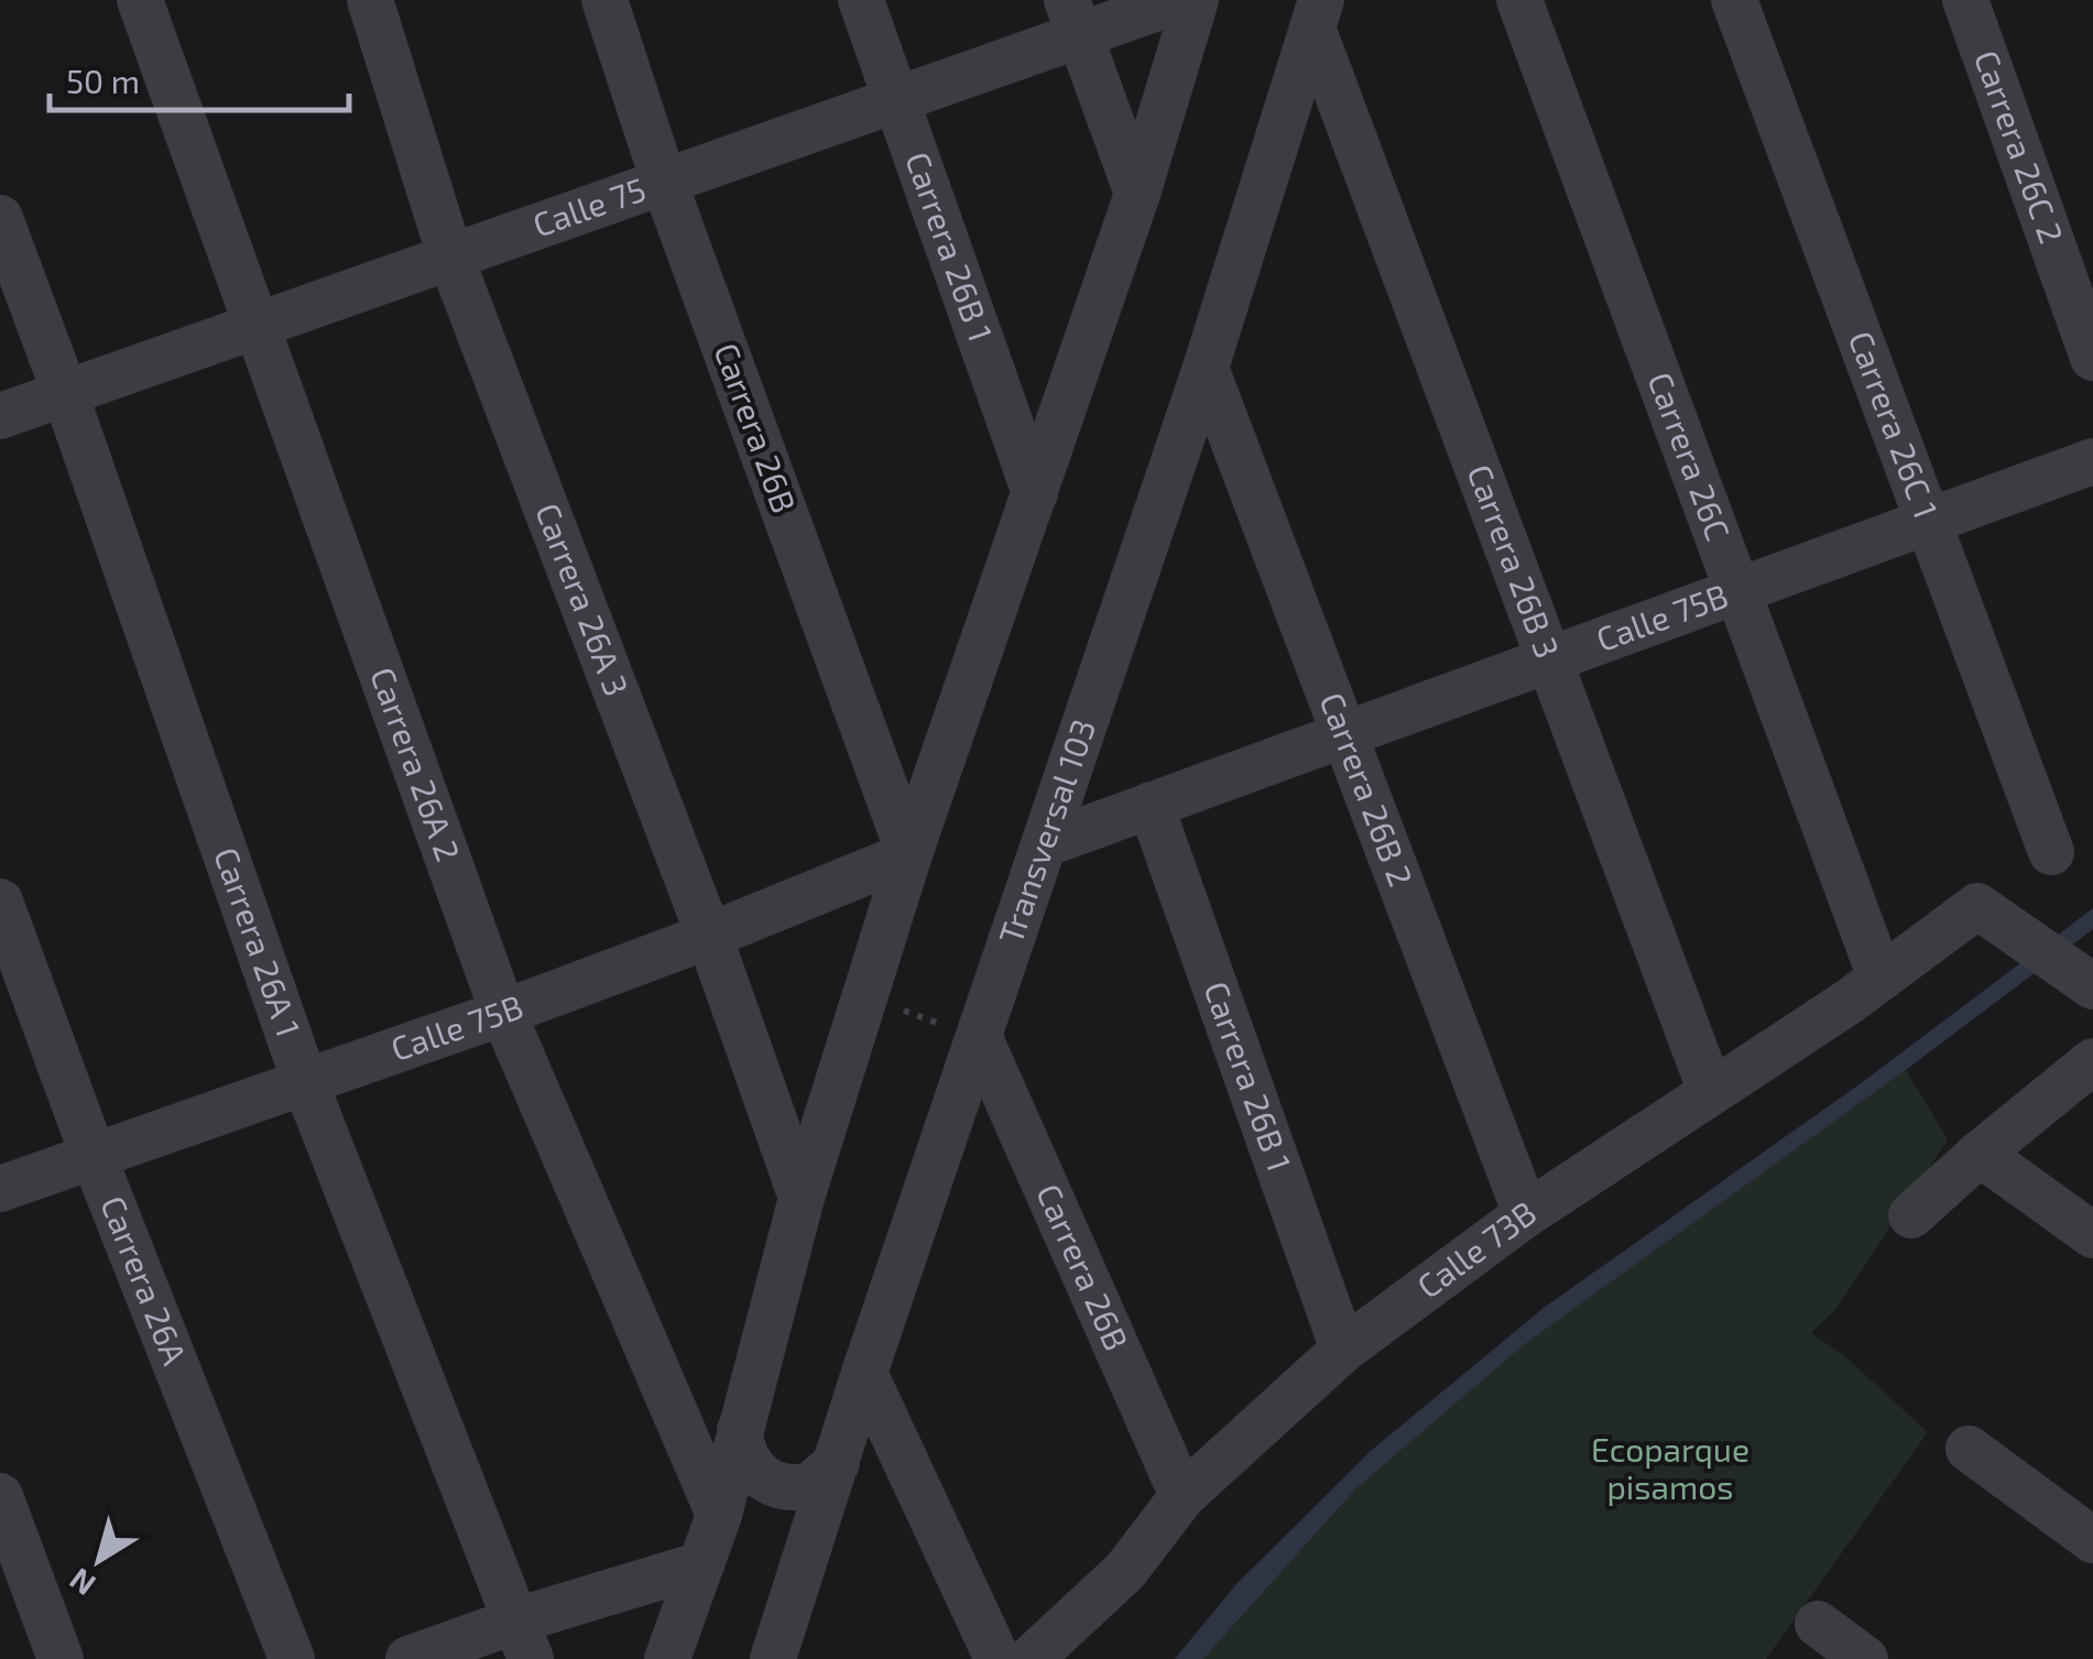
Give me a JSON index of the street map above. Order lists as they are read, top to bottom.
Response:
{
  "streets": {
    "street": [
      "Carrera 26C 2",
      "Calle 75",
      "Carrera 26B 1",
      "Carrera 26C 1",
      "Carrera 26B",
      "Carrera 26C",
      "Carrera 26B 3",
      "Carrera 26A 3",
      "Calle 75B",
      "Carrera 26A 2",
      "Carrera 26B 2",
      "Transversal 103",
      "Carrera 26A 1",
      "Calle 73B",
      "Carrera 26A"
    ]
  },
  "crossings": [
    ["Calle 75", "Carrera 26B 1"],
    ["Calle 75", "Carrera 26B"],
    ["Calle 75", "Carrera 26A 3"],
    ["Calle 75", "Carrera 26A 2"],
    ["Calle 75", "Carrera 26A 1"],
    ["Carrera 26B 1", "Calle 75B"],
    ["Carrera 26B 1", "Calle 73B"],
    ["Carrera 26C 1", "Calle 75B"],
    ["Carrera 26B", "Calle 75B"],
    ["Carrera 26B", "Transversal 103"],
    ["Carrera 26B", "Calle 73B"],
    ["Carrera 26C", "Calle 75B"],
    ["Carrera 26C", "Calle 73B"],
    ["Carrera 26B 3", "Calle 75B"],
    ["Carrera 26B 3", "Transversal 103"],
    ["Carrera 26B 3", "Calle 73B"],
    ["Carrera 26A 3", "Calle 75B"],
    ["Calle 75B", "Carrera 26A 2"],
    ["Calle 75B", "Carrera 26B 2"],
    ["Calle 75B", "Transversal 103"],
    ["Calle 75B", "Carrera 26A 1"],
    ["Calle 75B", "Carrera 26A"],
    ["Carrera 26B 2", "Transversal 103"],
    ["Carrera 26B 2", "Calle 73B"]
  ],
  "parks": ["Ecoparque pisamos"],
  "scale_bar": "50 m",
  "north": "bottom left"
}
